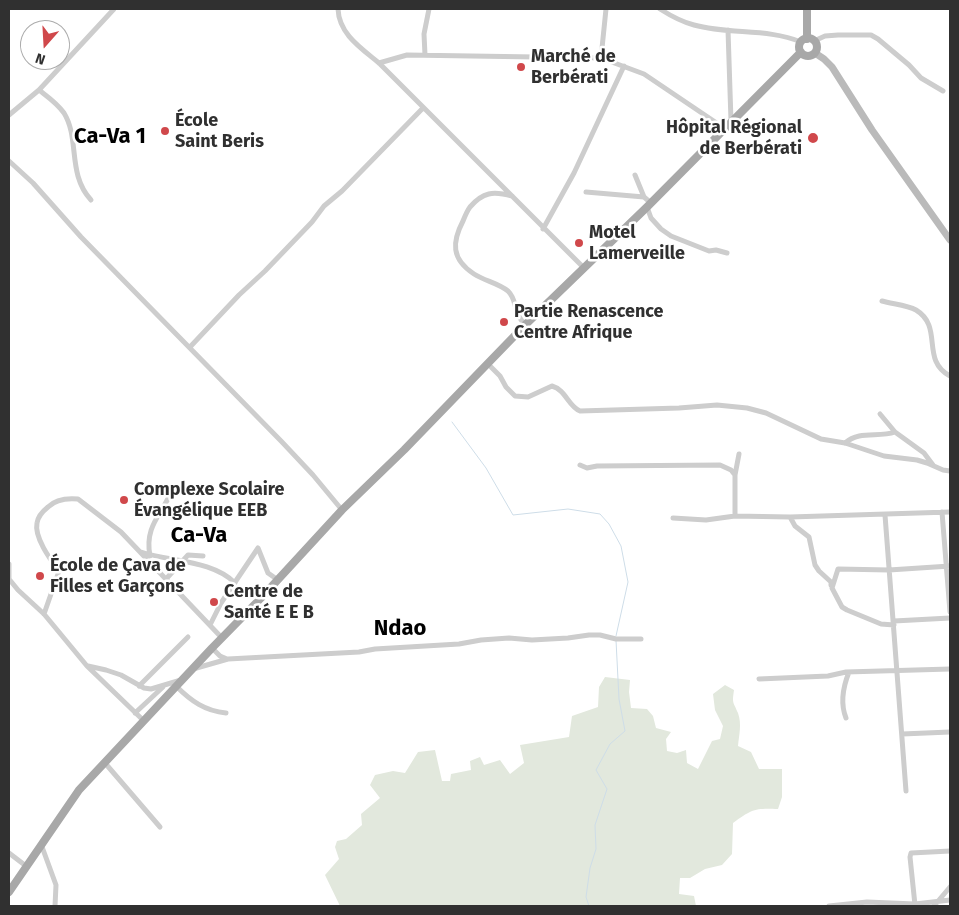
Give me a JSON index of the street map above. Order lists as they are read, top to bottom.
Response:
{
  "districts": ["Ca-Va 1", "Ca-Va", "Ndao"],
  "places": [
    "Marché de Berbérati",
    "École Saint Beris",
    "Hôpital Régional de Berbérati",
    "Motel Lamerveille",
    "Partie Renascence Centre Afrique",
    "Complexe Scolaire Évangélique EEB",
    "École de Çava de Filles et Garçons",
    "Centre de Santé E E B"
  ],
  "north": "bottom"
}
